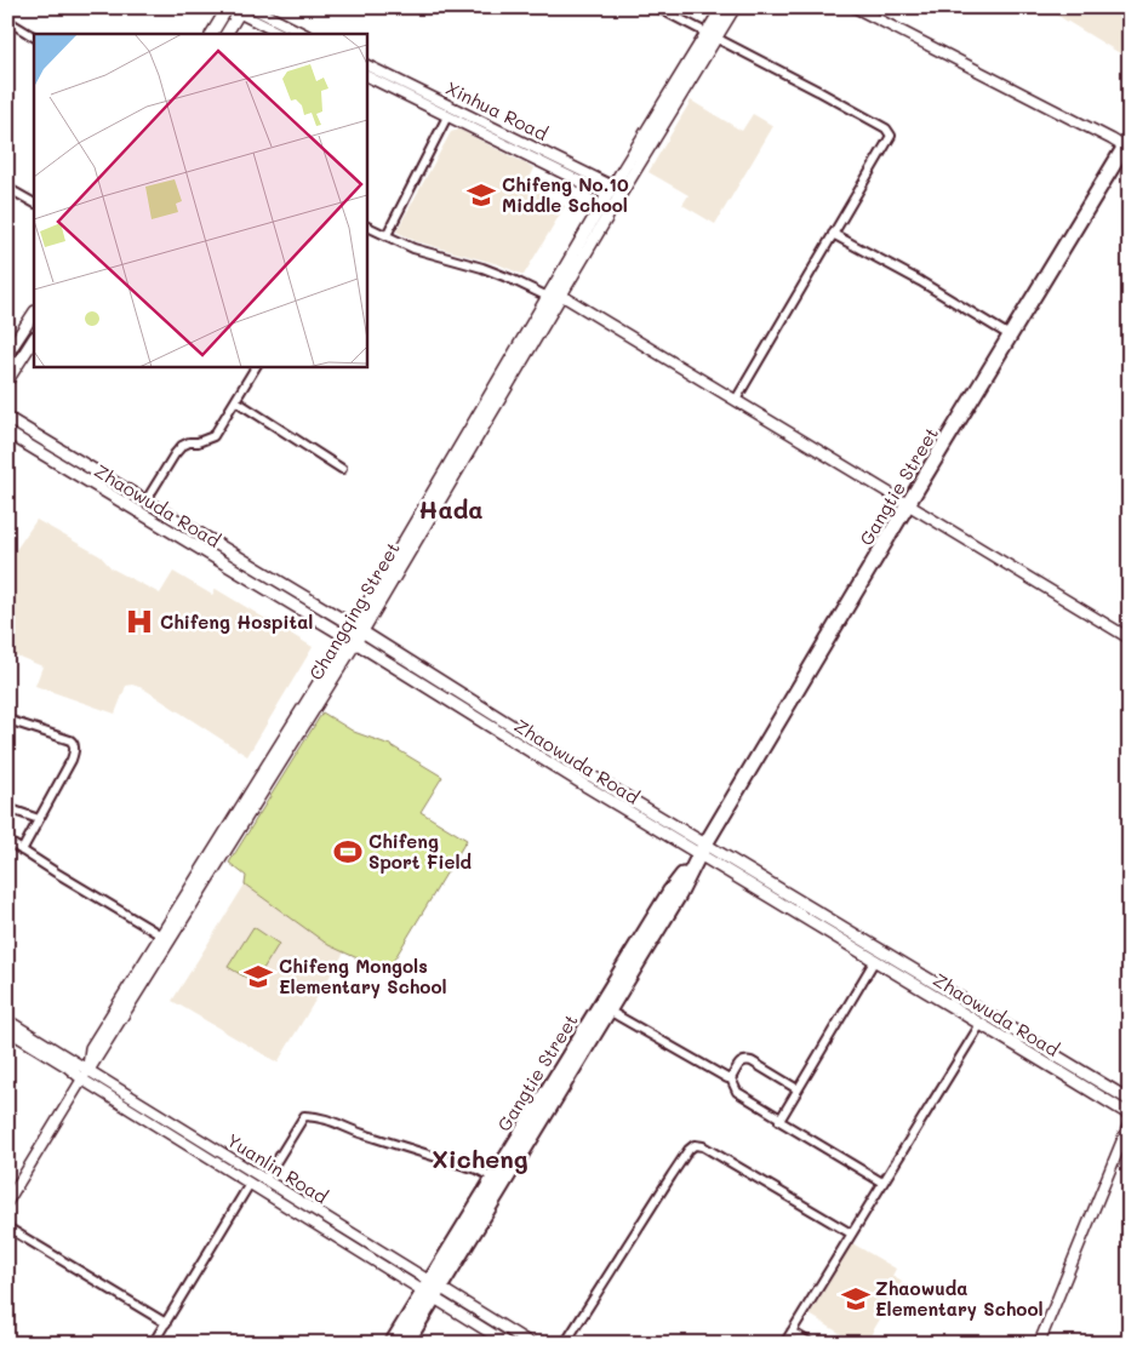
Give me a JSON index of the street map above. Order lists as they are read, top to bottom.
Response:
{
  "streets": {
    "highway": ["Gangtie Street"],
    "main road": ["Zhaowuda Road", "Changqing Street"],
    "street": ["Xinhua Road", "Yuanlin Road"]
  },
  "crossings": [
    ["Xinhua Road", "Changqing Street"],
    ["Gangtie Street", "Zhaowuda Road"],
    ["Gangtie Street", "Yuanlin Road"],
    ["Zhaowuda Road", "Changqing Street"],
    ["Changqing Street", "Yuanlin Road"]
  ],
  "districts": ["Hada", "Xicheng"],
  "places": {
    "school or university": ["Chifeng No.10 Middle School", "Chifeng Mongols Elementary School", "Zhaowuda Elementary School"],
    "hospital": ["Chifeng Hospital"],
    "sports": ["Chifeng Sport Field"]
  }
}
